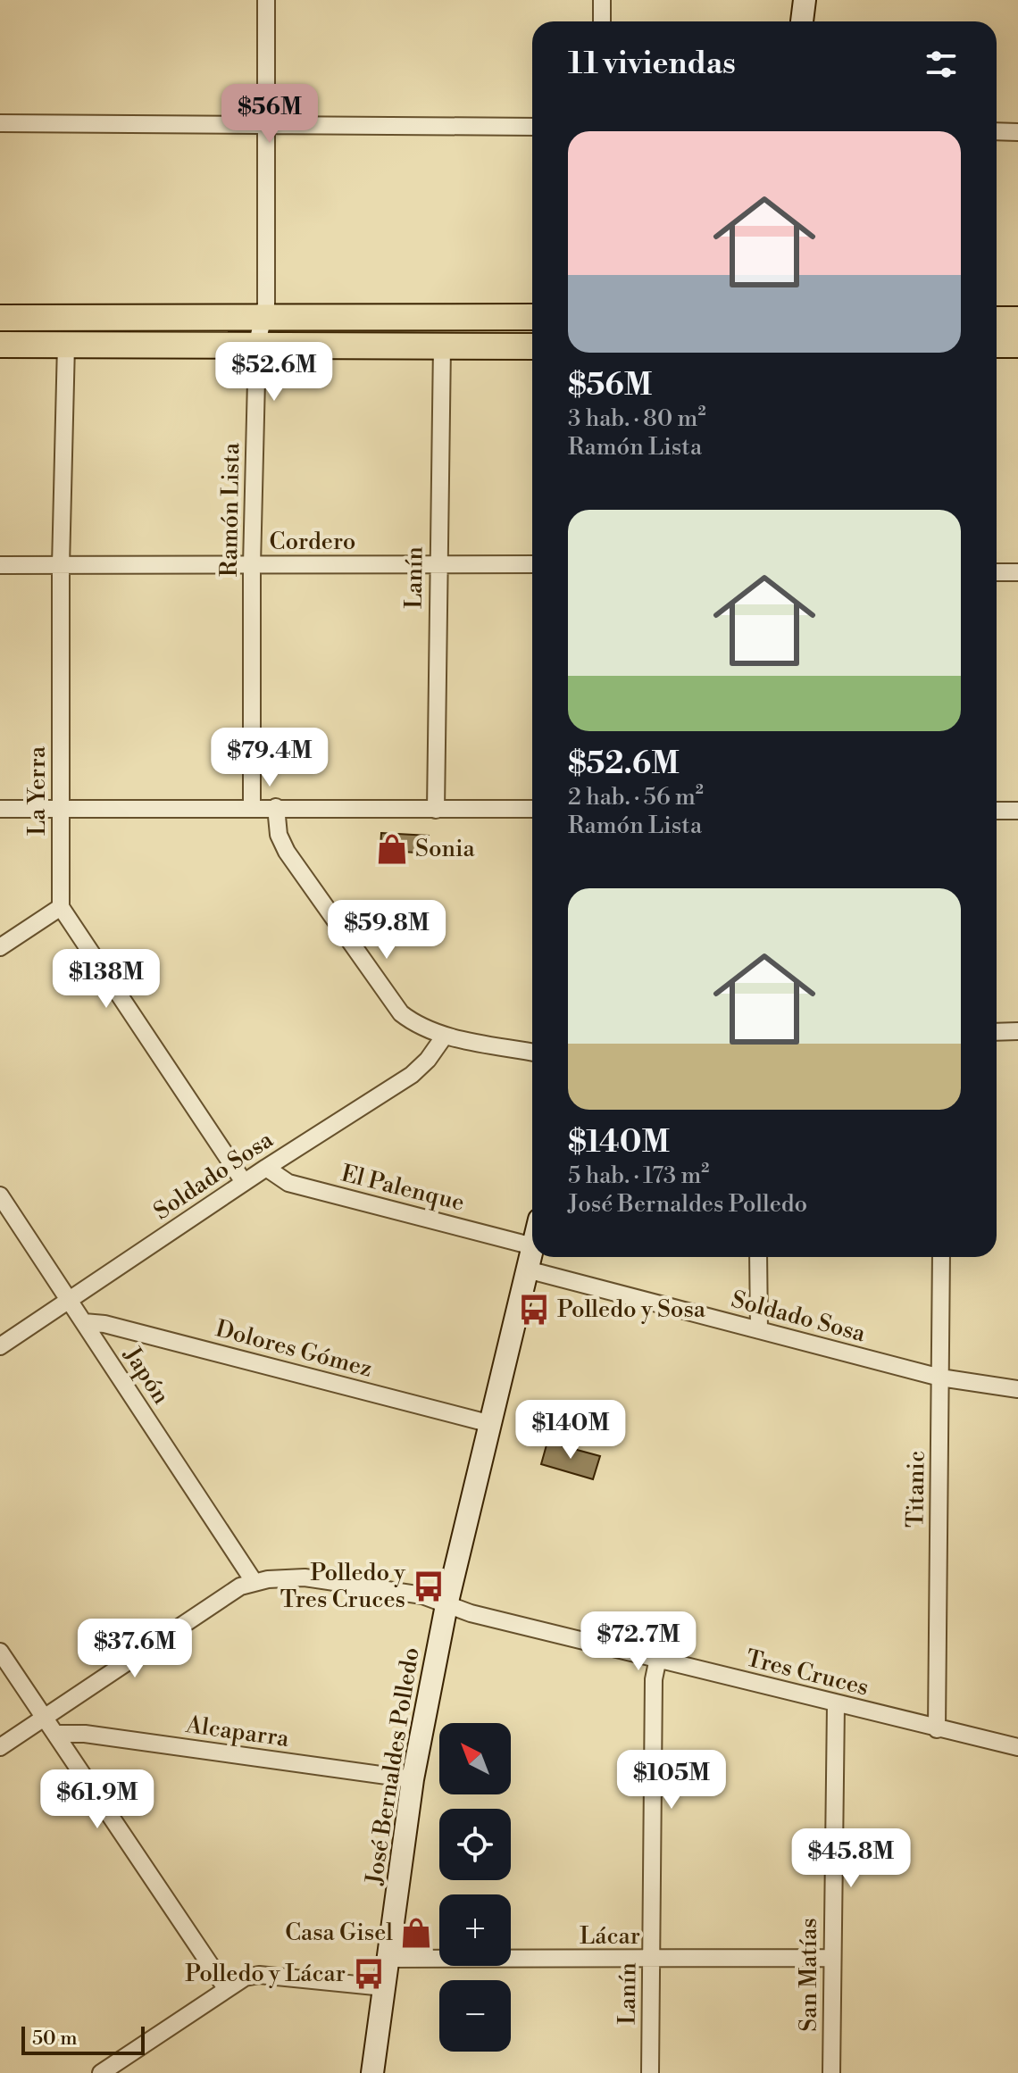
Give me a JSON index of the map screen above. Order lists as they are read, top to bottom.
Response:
{
  "streets": {
    "main road": ["José Bernaldes Polledo"],
    "street": [
      "Ramón Lista",
      "Cordero",
      "Lanín",
      "La Yerra",
      "Soldado Sosa",
      "El Palenque",
      "Dolores Gómez",
      "Japón",
      "Titanic",
      "Tres Cruces",
      "Alcaparra",
      "Lácar",
      "San Matías"
    ]
  },
  "crossings": [
    ["Ramón Lista", "Cordero"],
    ["Cordero", "Lanín"],
    ["Cordero", "La Yerra"],
    ["Lanín", "Tres Cruces"],
    ["Lanín", "Lácar"],
    ["Soldado Sosa", "El Palenque"],
    ["Soldado Sosa", "Japón"],
    ["Soldado Sosa", "Titanic"],
    ["Soldado Sosa", "José Bernaldes Polledo"],
    ["Dolores Gómez", "Japón"],
    ["Dolores Gómez", "José Bernaldes Polledo"],
    ["Japón", "Tres Cruces"],
    ["Titanic", "Tres Cruces"],
    ["Tres Cruces", "José Bernaldes Polledo"],
    ["Tres Cruces", "San Matías"],
    ["Alcaparra", "José Bernaldes Polledo"],
    ["José Bernaldes Polledo", "Lácar"],
    ["Lácar", "San Matías"]
  ],
  "places": {
    "shop": ["Sonia", "Casa Gisel"],
    "bus stop": ["Polledo y Sosa", "Polledo y Tres Cruces", "Polledo y Lácar"]
  },
  "scale_bar": "50 m",
  "north": "top left",
  "page": {
    "heading": "11 viviendas",
    "price": [
      "$56M",
      "$52.6M",
      "$79.4M",
      "$59.8M",
      "$138M",
      "$140M",
      "$72.7M",
      "$37.6M",
      "$105M",
      "$61.9M",
      "$45.8M"
    ],
    "list": [
      {
        "name": "$56M",
        "note": "3 hab. · 80 m² · Ramón Lista"
      },
      {
        "name": "$52.6M",
        "note": "2 hab. · 56 m² · Ramón Lista"
      },
      {
        "name": "$140M",
        "note": "5 hab. · 173 m² · José Bernaldes Polledo"
      }
    ],
    "map_buttons": ["+", "−"],
    "scale": "50 m"
  }
}
